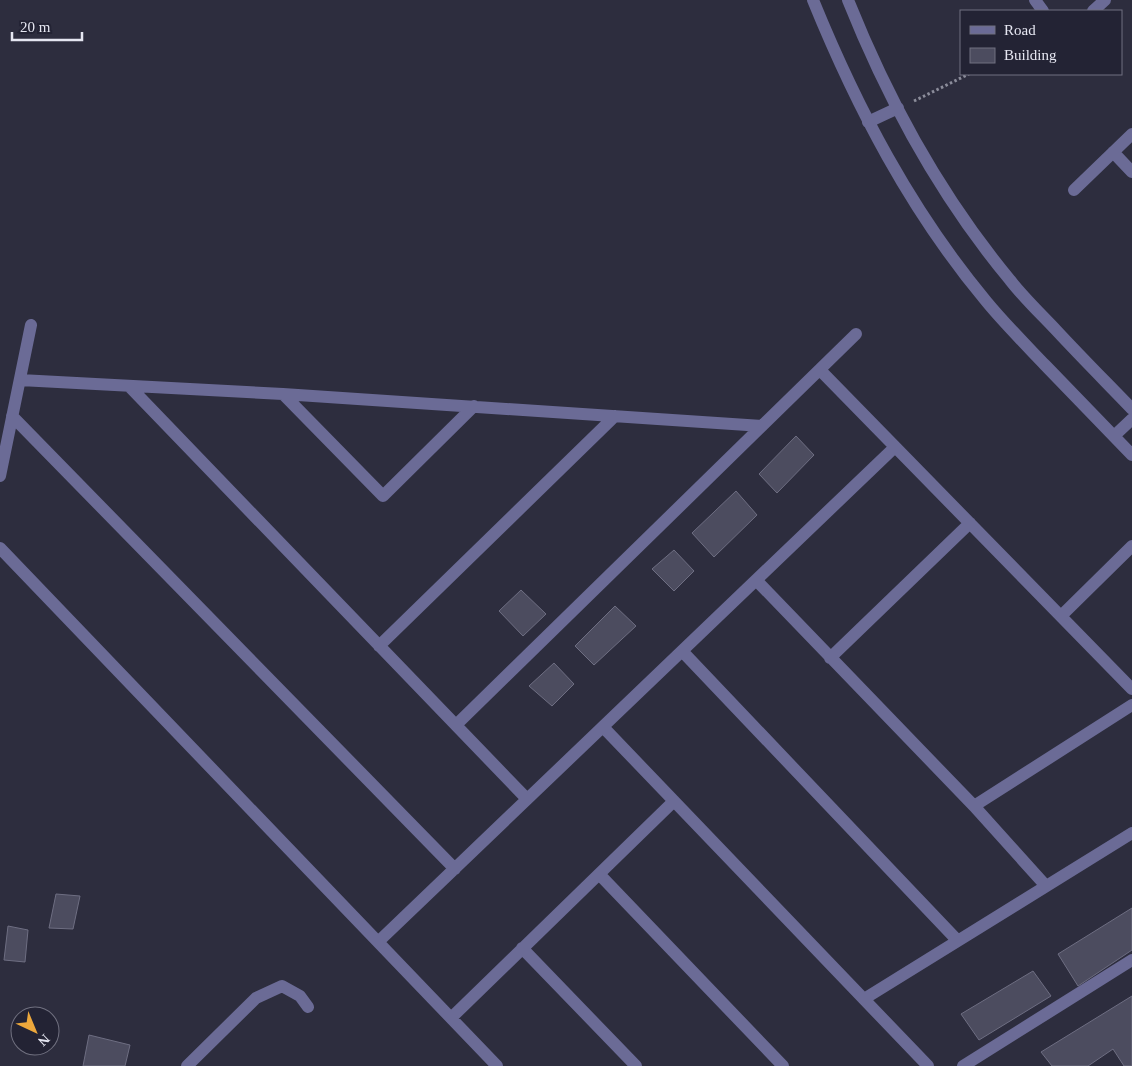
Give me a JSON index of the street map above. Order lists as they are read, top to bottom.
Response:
{
  "legend": ["Road", "Building"],
  "scale_bar": "20 m",
  "north": "bottom right"
}
